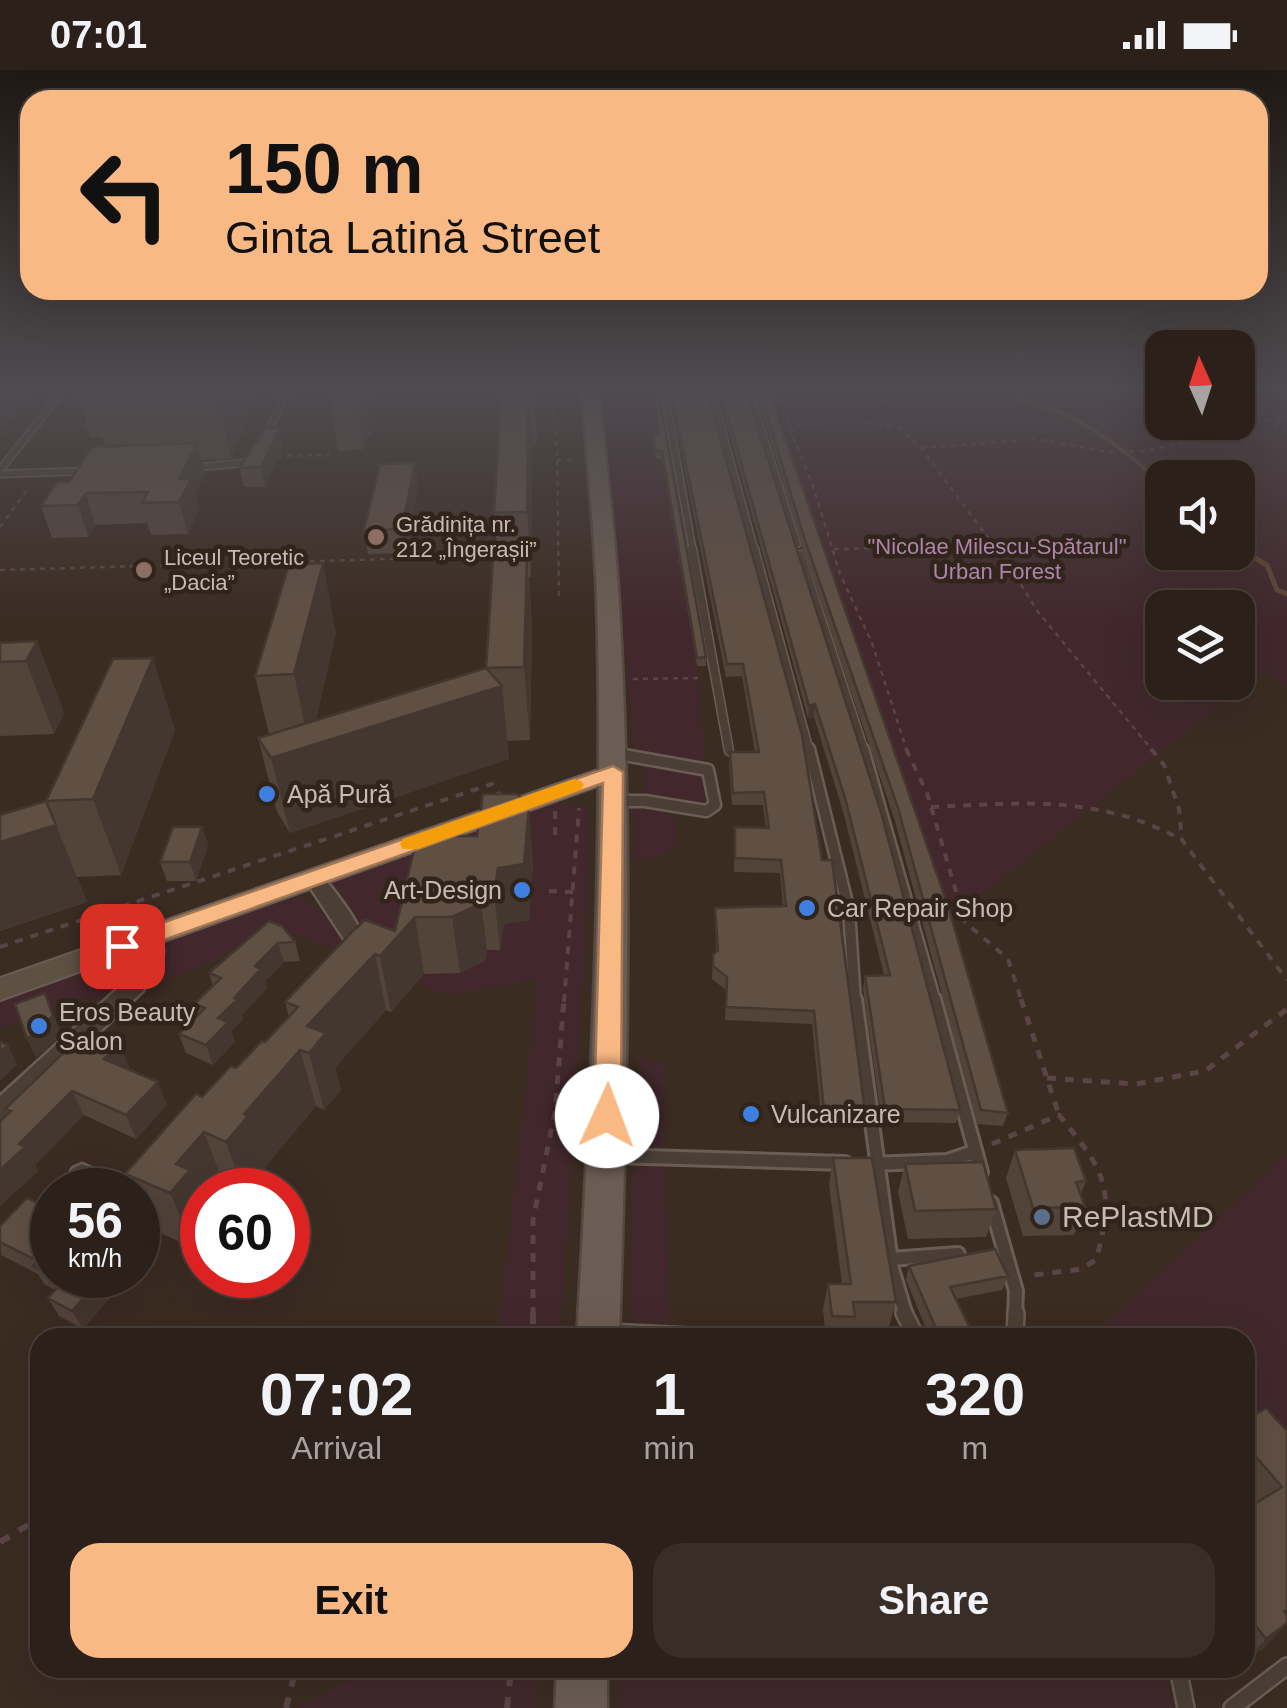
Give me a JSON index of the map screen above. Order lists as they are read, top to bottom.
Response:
{
  "parks": ["\"Nicolae Milescu-Spătarul\" Urban Forest"],
  "places": [
    "Grădinița nr. 212 „Îngerașii”",
    "Liceul Teoretic „Dacia”",
    "Apă Pură",
    "Art-Design",
    "Car Repair Shop",
    "Eros Beauty Salon",
    "Vulcanizare",
    "RePlastMD"
  ],
  "north": "top",
  "page": {
    "status": "07:01",
    "turn": ["150 m", "Ginta Latină Street"],
    "speed": "56 km/h",
    "limit": "60",
    "eta": [
      "07:02",
      "Arrival",
      "1",
      "min",
      "320",
      "m"
    ],
    "buttons": ["Exit", "Share"]
  }
}
